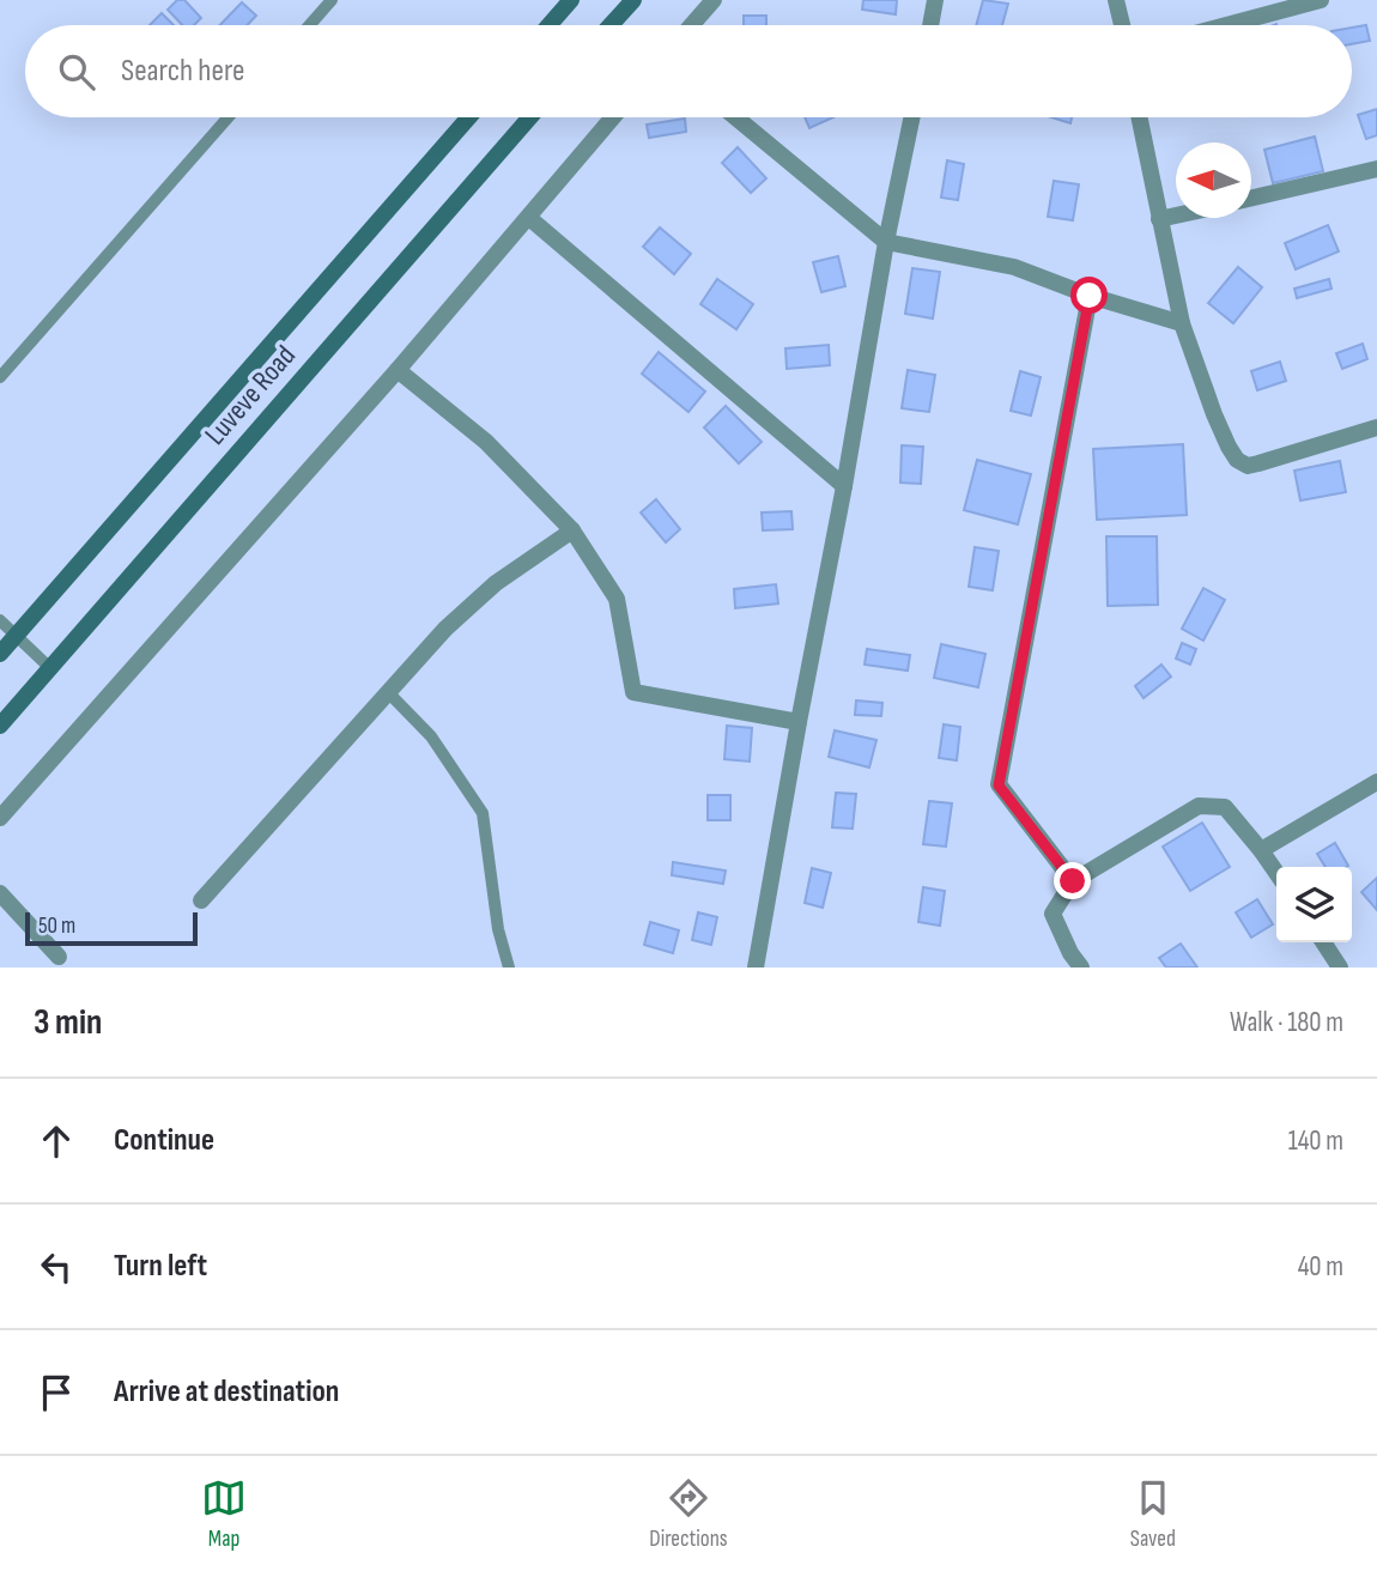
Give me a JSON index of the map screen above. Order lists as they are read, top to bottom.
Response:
{
  "streets": {
    "street": ["Luveve Road"]
  },
  "scale_bar": "50 m",
  "north": "left",
  "page": {
    "search": "Search here",
    "scale": "50 m",
    "heading": ["3 min", "Walk · 180 m"],
    "list": [
      ["Continue", "140 m"],
      ["Turn left", "40 m"],
      "Arrive at destination"
    ],
    "nav": ["Map", "Directions", "Saved"]
  }
}
